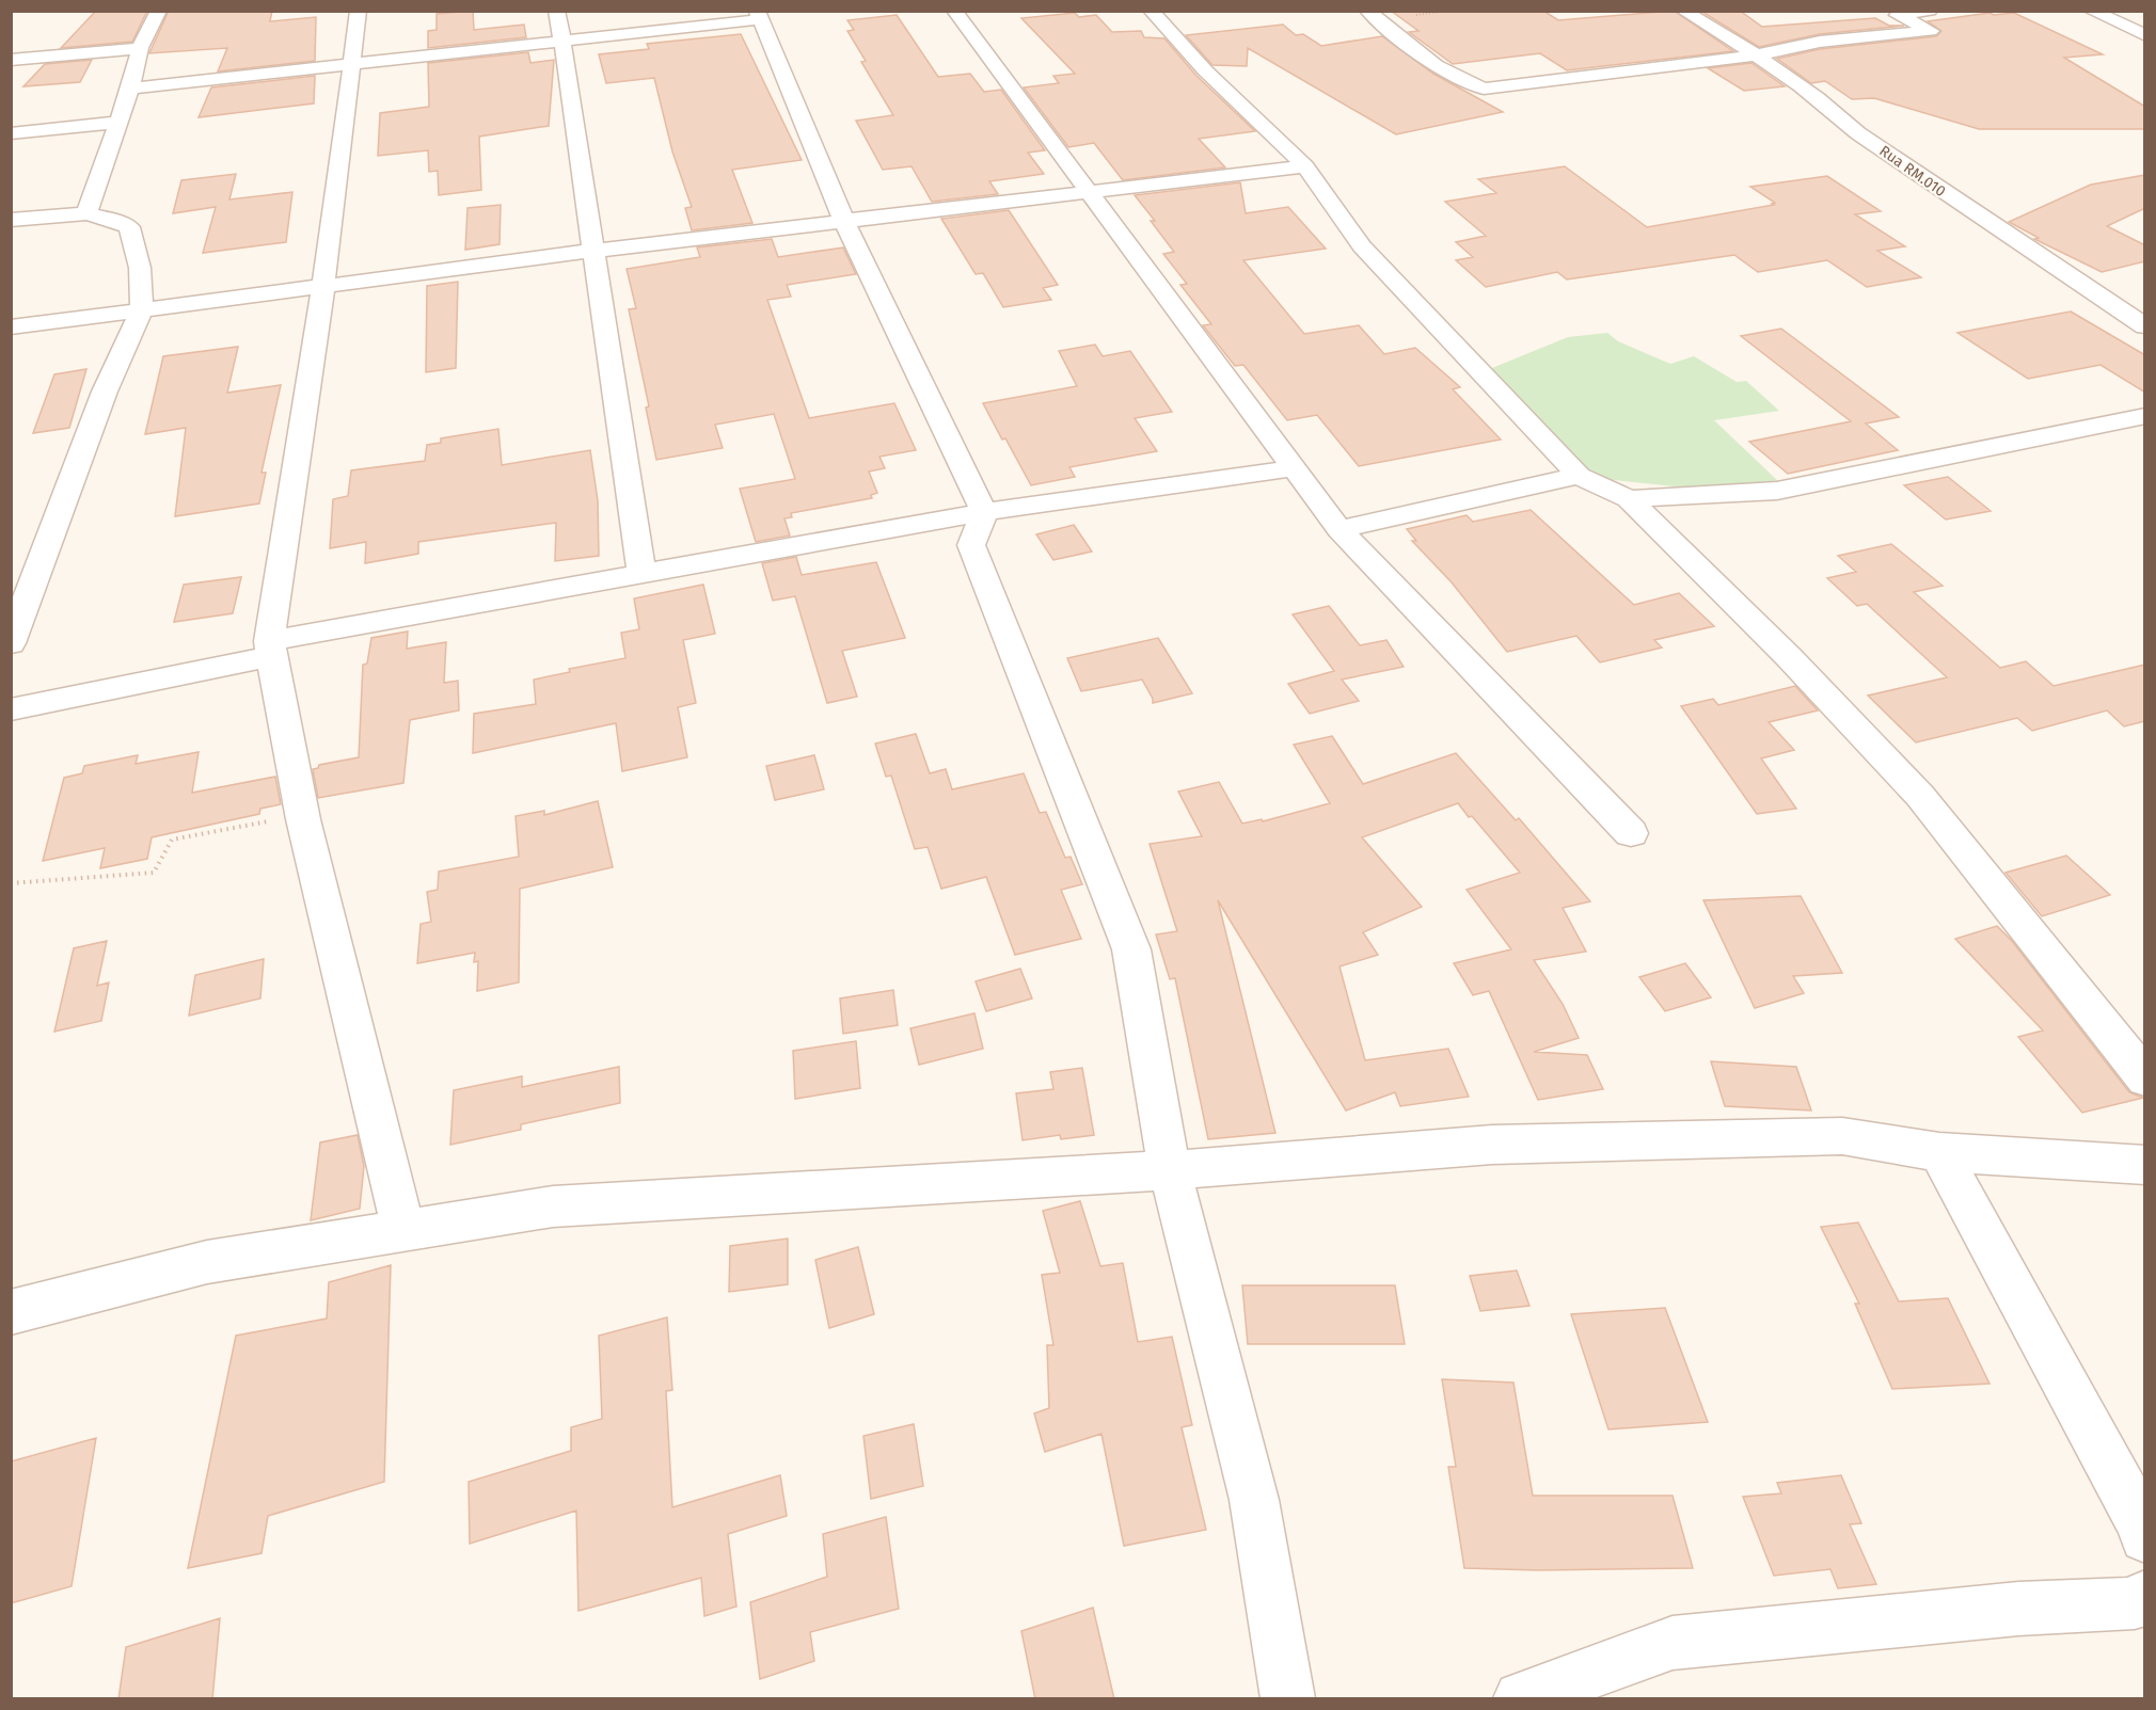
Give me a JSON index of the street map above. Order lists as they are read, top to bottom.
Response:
{
  "streets": {
    "street": ["Rua RM.010"]
  }
}
